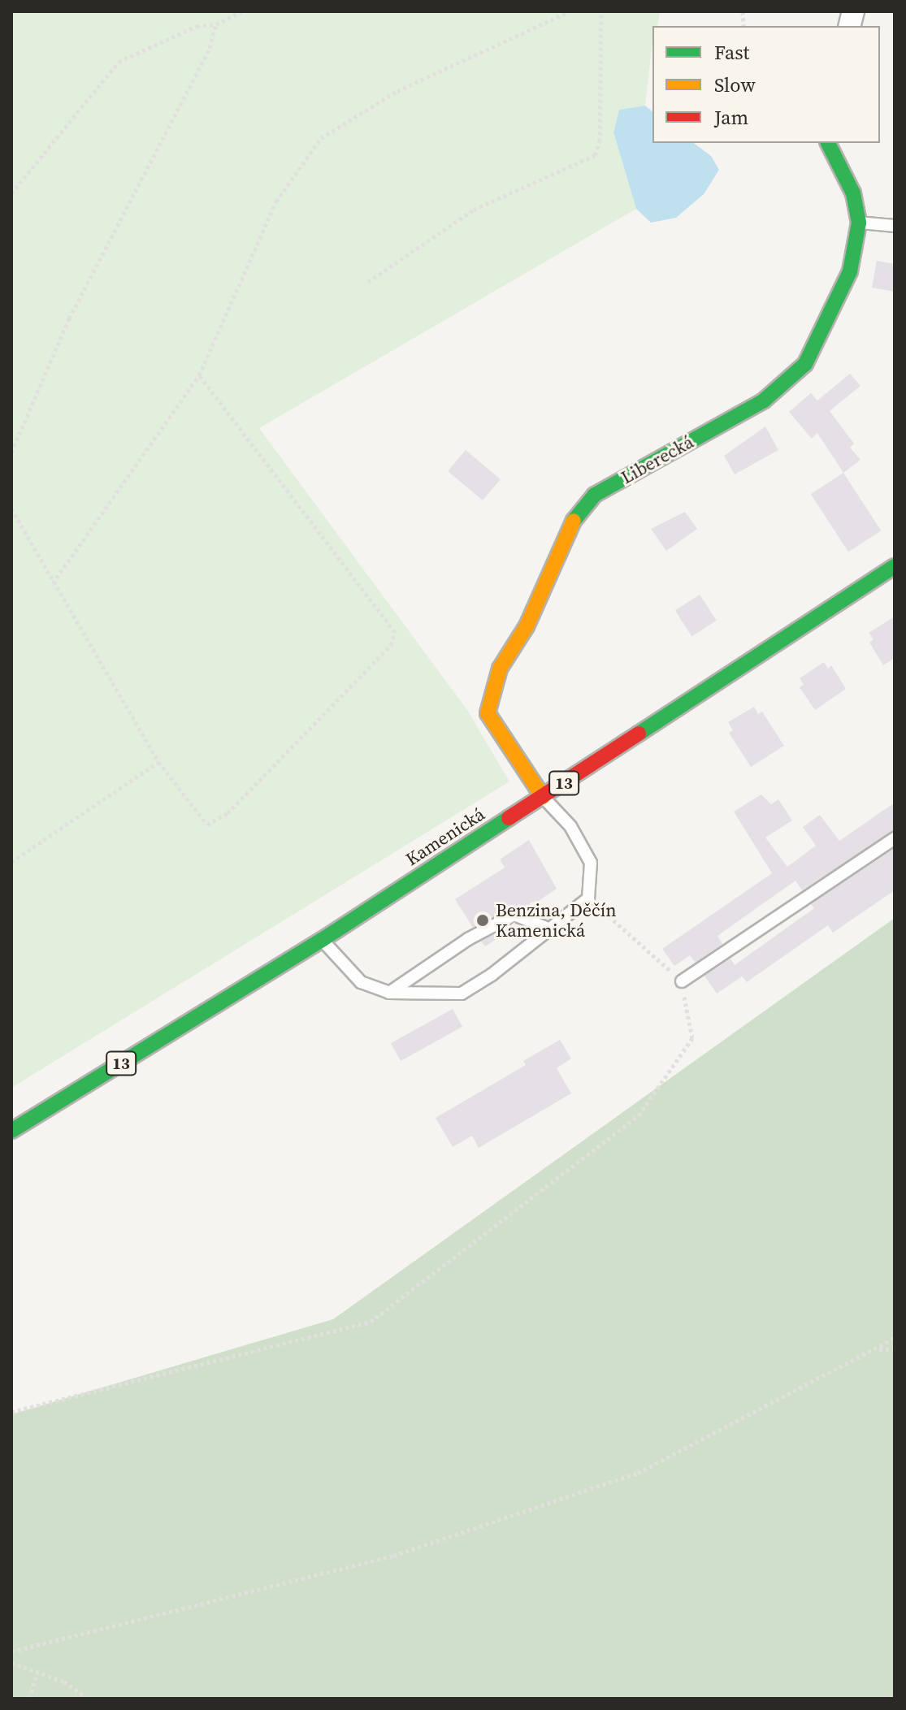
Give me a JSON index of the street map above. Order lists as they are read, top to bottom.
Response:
{
  "streets": {
    "main road": ["Liberecká", "13", "Kamenická"]
  },
  "crossings": [
    ["Liberecká", "Kamenická"]
  ],
  "places": ["Benzina, Děčín Kamenická"],
  "legend": ["Fast", "Slow", "Jam"]
}
